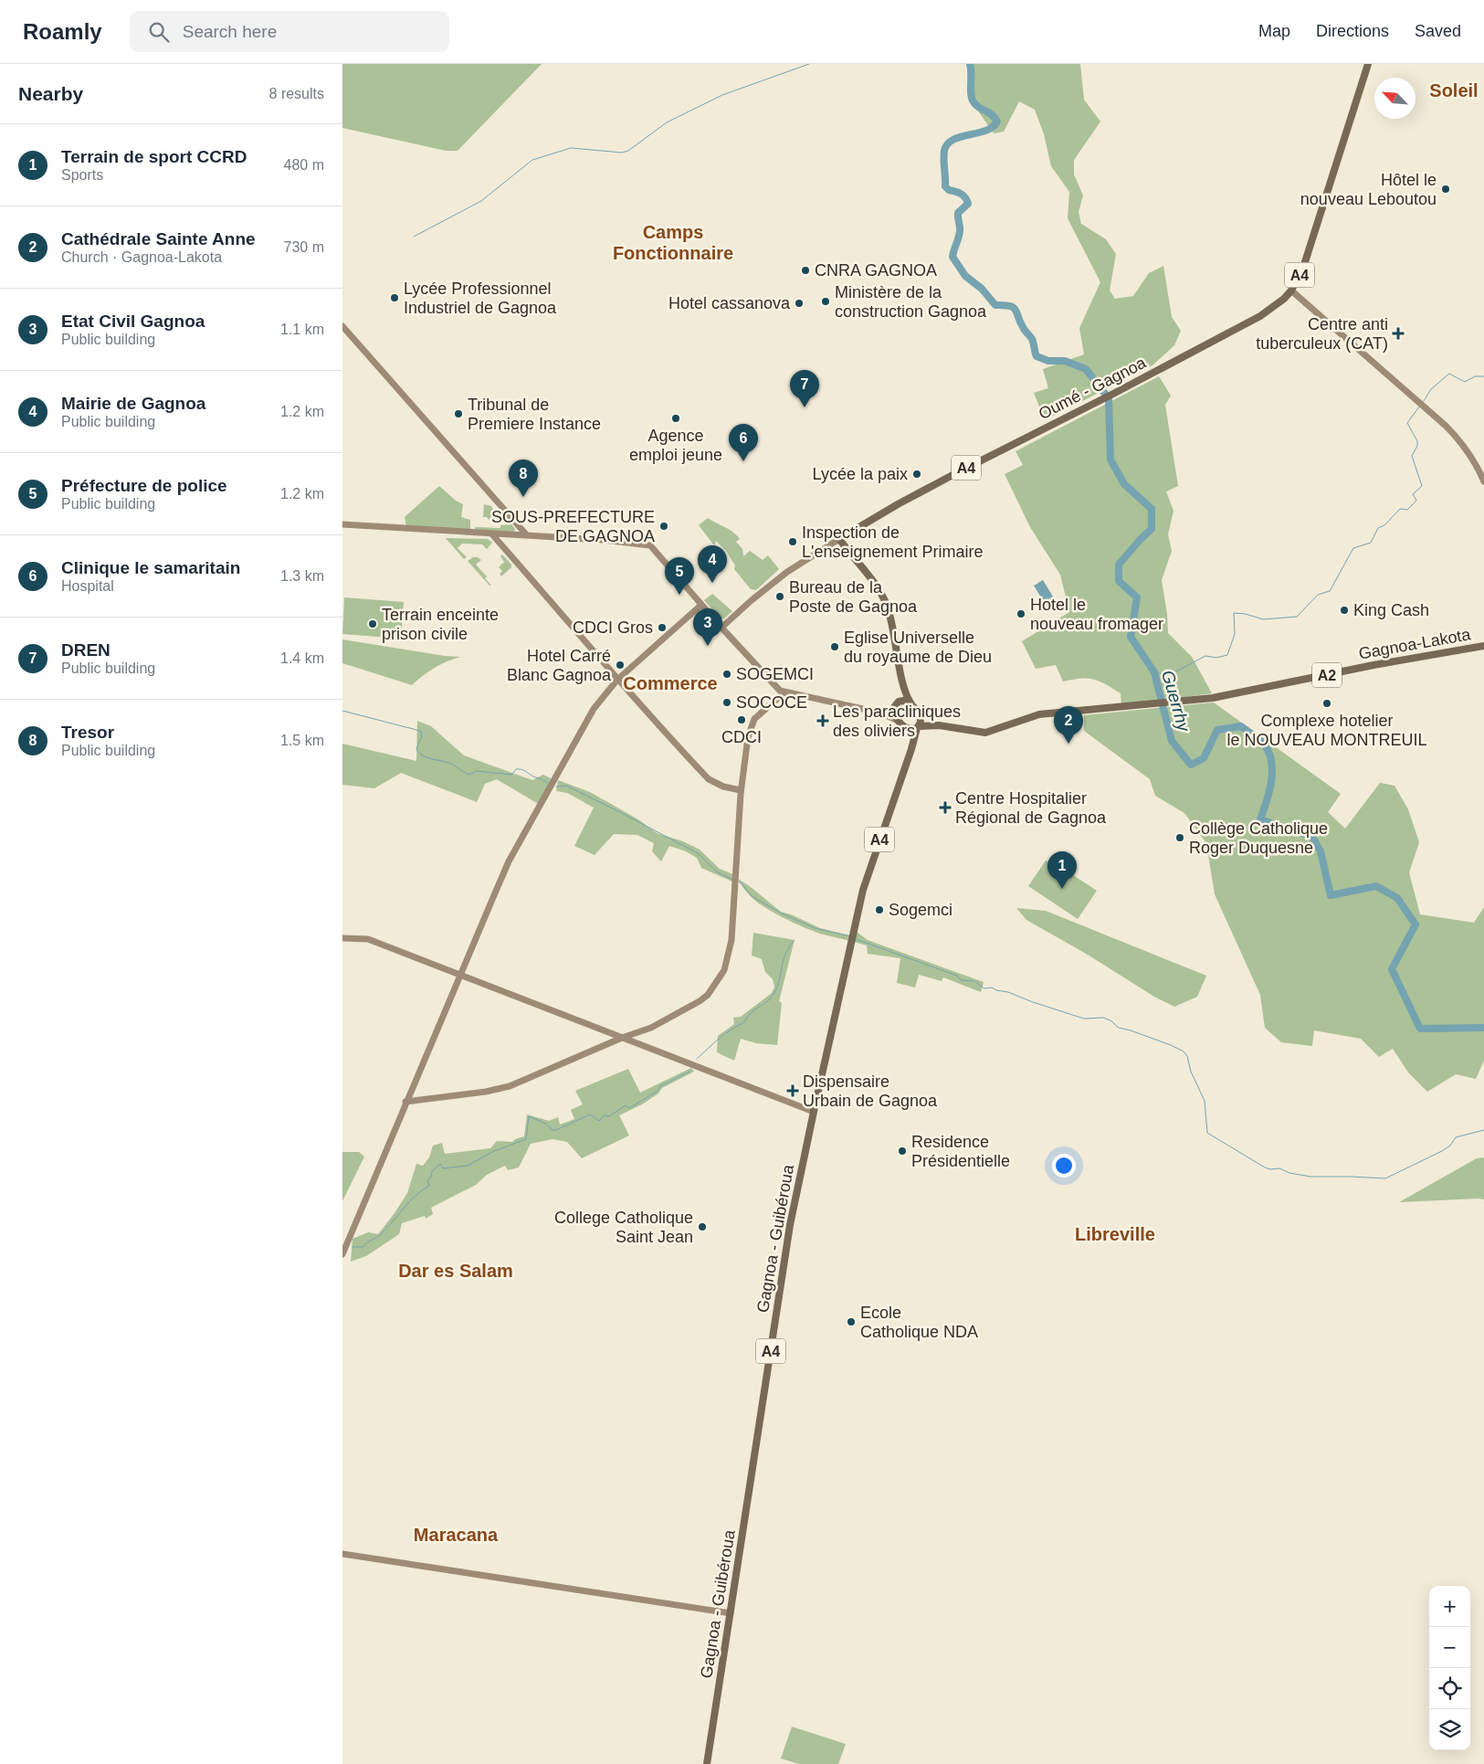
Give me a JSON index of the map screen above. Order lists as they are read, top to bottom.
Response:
{
  "streets": {
    "main road": [
      "A4",
      "Oumé - Gagnoa",
      "Gagnoa-Lakota",
      "A2",
      "Gagnoa - Guibéroua"
    ]
  },
  "crossings": [
    ["Gagnoa-Lakota", "Gagnoa - Guibéroua"]
  ],
  "districts": [
    "Soleil",
    "Camps Fonctionnaire",
    "Commerce",
    "Libreville",
    "Dar es Salam",
    "Maracana"
  ],
  "water": ["Guerrhy"],
  "places": {
    "other": [
      "Hôtel le nouveau Leboutou",
      "CNRA GAGNOA",
      "Lycée Professionnel Industriel de Gagnoa",
      "Ministère de la construction Gagnoa",
      "Hotel cassanova",
      "Tribunal de Premiere Instance",
      "Agence emploi jeune",
      "Lycée la paix",
      "SOUS-PREFECTURE DE GAGNOA",
      "Inspection de L'enseignement Primaire",
      "Bureau de la Poste de Gagnoa",
      "King Cash",
      "Hotel le nouveau fromager",
      "Terrain enceinte prison civile",
      "CDCI Gros",
      "Eglise Universelle du royaume de Dieu",
      "Hotel Carré Blanc Gagnoa",
      "SOGEMCI",
      "SOCOCE",
      "Complexe hotelier le NOUVEAU MONTREUIL",
      "CDCI",
      "Collège Catholique Roger Duquesne",
      "Sogemci",
      "Residence Présidentielle",
      "College Catholique Saint Jean",
      "Ecole Catholique NDA"
    ],
    "health": [
      "Centre anti tuberculeux (CAT)",
      "Les paracliniques des oliviers",
      "Centre Hospitalier Régional de Gagnoa",
      "Dispensaire Urbain de Gagnoa"
    ]
  },
  "north": "top left",
  "page": {
    "header": "Roamly",
    "search": "Search here",
    "nav": ["Map", "Directions", "Saved"],
    "heading": ["Nearby", "8 results"],
    "list": [
      {
        "mark": "1",
        "name": "Terrain de sport CCRD",
        "note": "Sports",
        "value": "480 m"
      },
      {
        "mark": "2",
        "name": "Cathédrale Sainte Anne",
        "note": "Church · Gagnoa-Lakota",
        "value": "730 m"
      },
      {
        "mark": "3",
        "name": "Etat Civil Gagnoa",
        "note": "Public building",
        "value": "1.1 km"
      },
      {
        "mark": "4",
        "name": "Mairie de Gagnoa",
        "note": "Public building",
        "value": "1.2 km"
      },
      {
        "mark": "5",
        "name": "Préfecture de police",
        "note": "Public building",
        "value": "1.2 km"
      },
      {
        "mark": "6",
        "name": "Clinique le samaritain",
        "note": "Hospital",
        "value": "1.3 km"
      },
      {
        "mark": "7",
        "name": "DREN",
        "note": "Public building",
        "value": "1.4 km"
      },
      {
        "mark": "8",
        "name": "Tresor",
        "note": "Public building",
        "value": "1.5 km"
      }
    ],
    "pins": [
      "7",
      "6",
      "8",
      "4",
      "5",
      "3",
      "2",
      "1"
    ],
    "map_buttons": ["+", "−"]
  }
}
